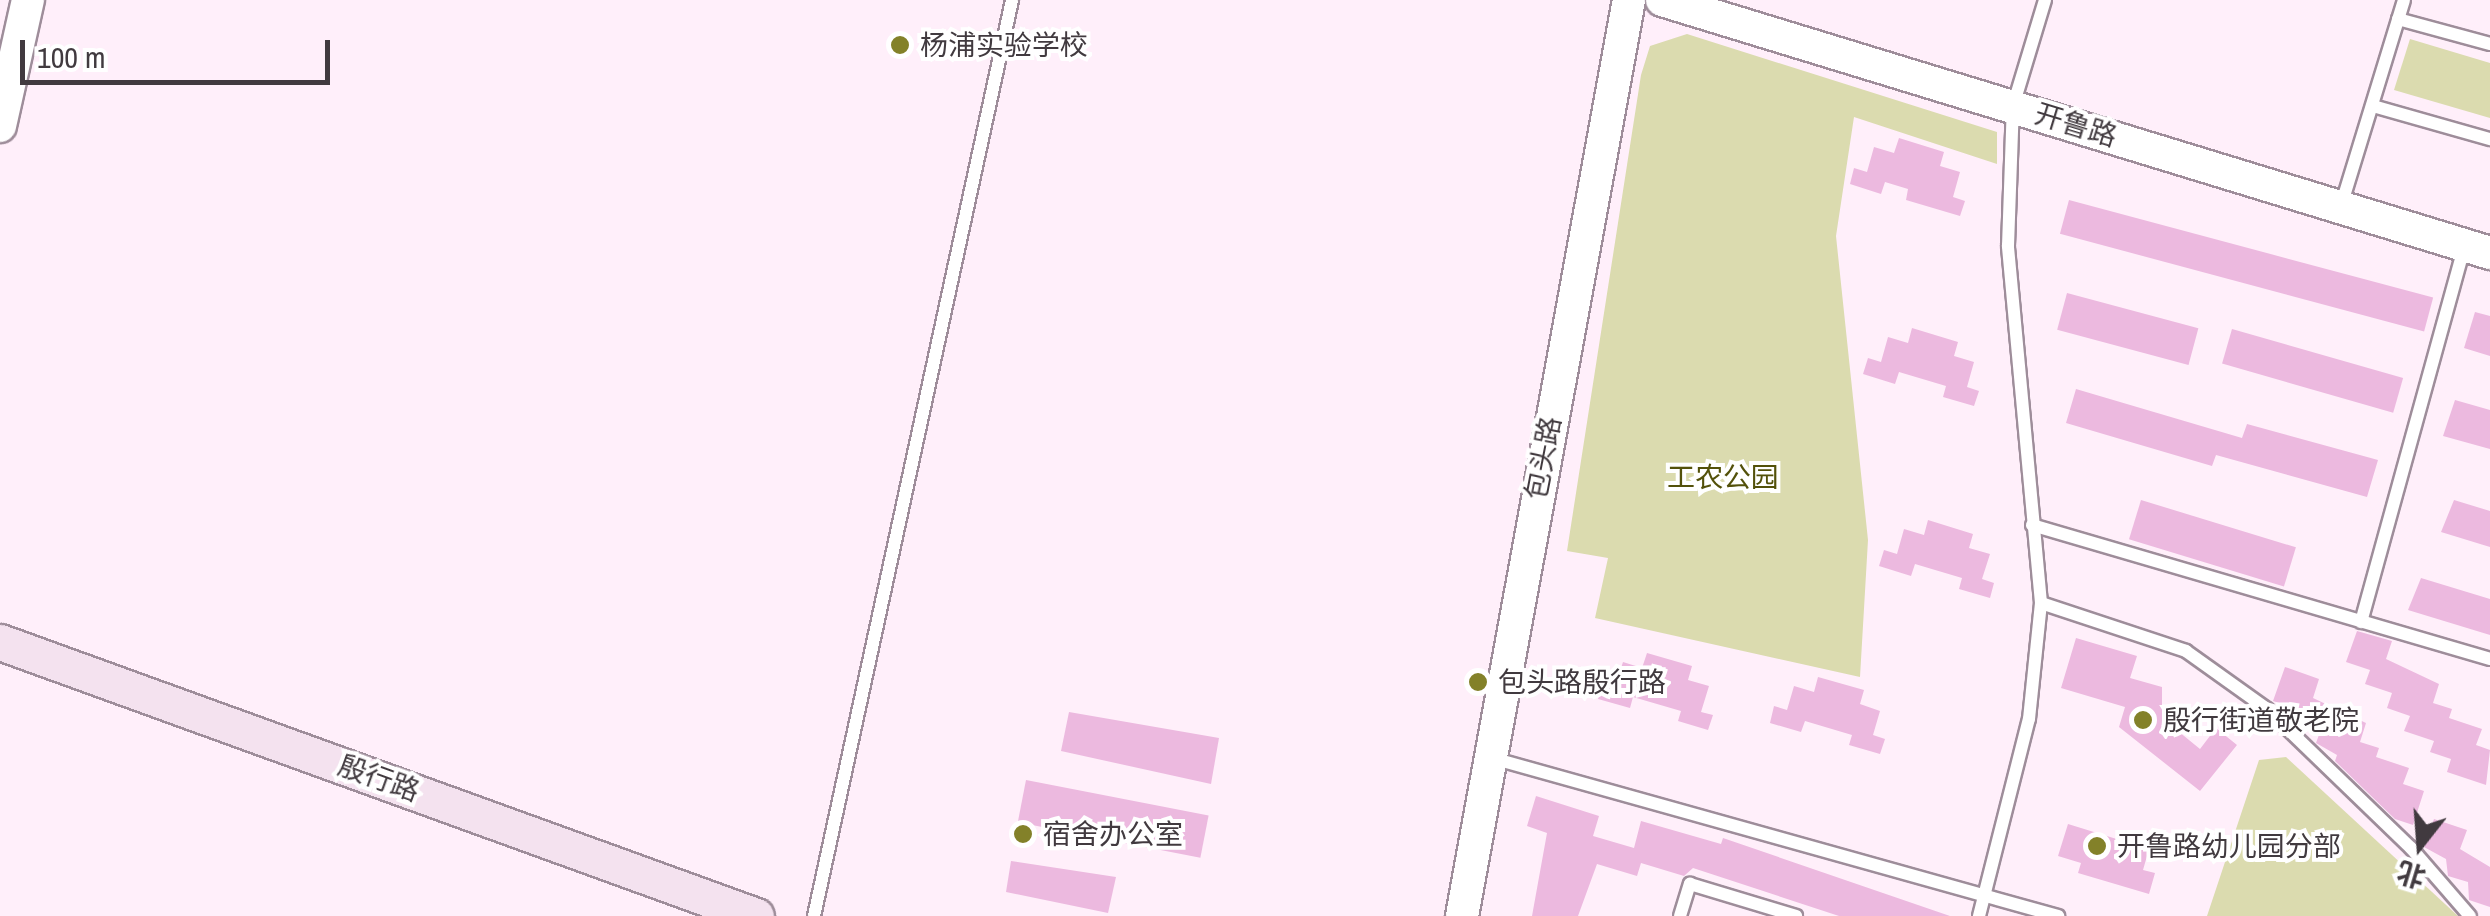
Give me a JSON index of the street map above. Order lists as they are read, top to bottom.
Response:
{
  "streets": {
    "main road": ["殷行路"],
    "street": ["开鲁路", "包头路"]
  },
  "parks": ["工农公园"],
  "places": [
    "杨浦实验学校",
    "包头路殷行路",
    "殷行街道敬老院",
    "宿舍办公室",
    "开鲁路幼儿园分部"
  ],
  "scale_bar": "100 m",
  "north": "bottom"
}
